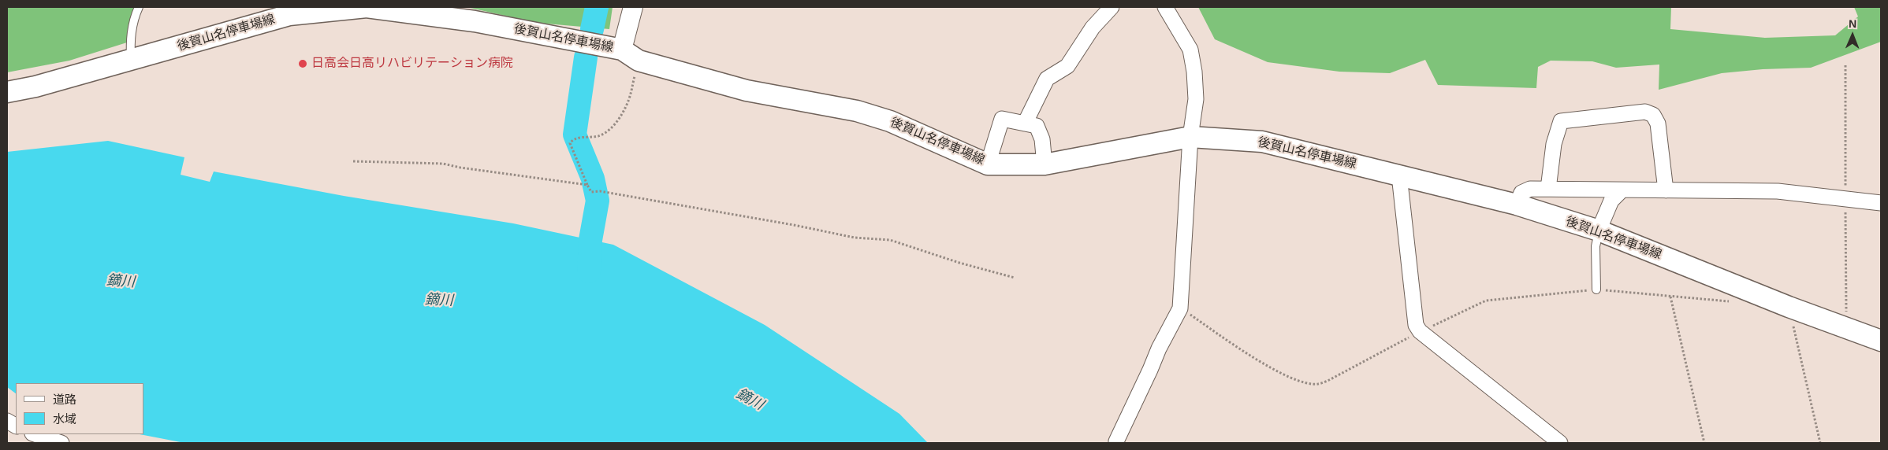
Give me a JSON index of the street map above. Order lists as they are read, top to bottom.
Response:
{
  "streets": {
    "main road": ["後賀山名停車場線"]
  },
  "water": ["鏑川"],
  "places": ["日高会日高リハビリテーション病院"],
  "legend": ["道路", "水域"],
  "north": "top"
}
